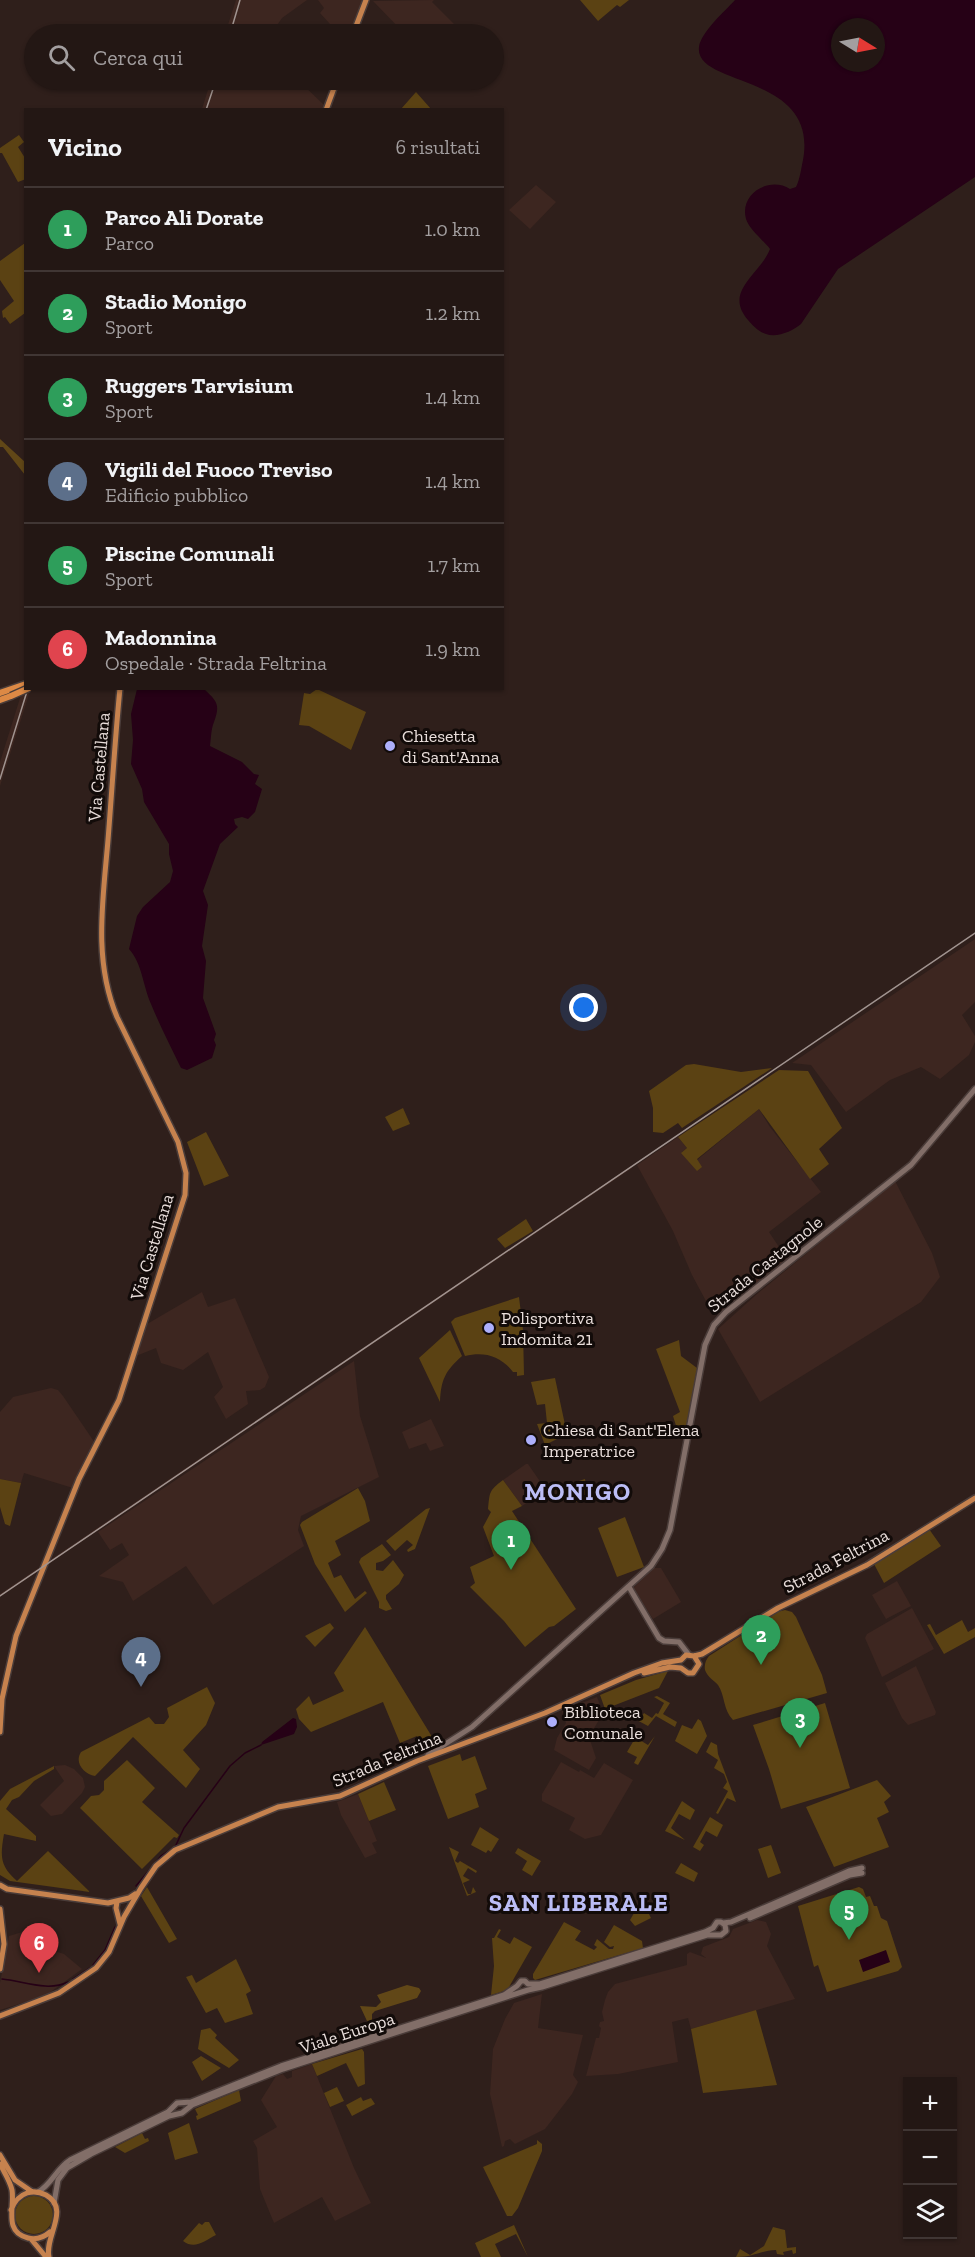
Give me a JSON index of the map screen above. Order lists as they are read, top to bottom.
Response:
{
  "streets": {
    "main road": [
      "Via Castellana",
      "Strada Castagnole",
      "Strada Feltrina",
      "Viale Europa"
    ]
  },
  "crossings": [
    ["Strada Castagnole", "Strada Feltrina"]
  ],
  "districts": ["MONIGO", "SAN LIBERALE"],
  "places": [
    "Chiesetta di Sant'Anna",
    "Polisportiva Indomita 21",
    "Chiesa di Sant'Elena Imperatrice",
    "Biblioteca Comunale"
  ],
  "north": "right",
  "page": {
    "search": "Cerca qui",
    "heading": ["Vicino", "6 risultati"],
    "list": [
      {
        "mark": "1",
        "name": "Parco Ali Dorate",
        "note": "Parco",
        "value": "1.0 km"
      },
      {
        "mark": "2",
        "name": "Stadio Monigo",
        "note": "Sport",
        "value": "1.2 km"
      },
      {
        "mark": "3",
        "name": "Ruggers Tarvisium",
        "note": "Sport",
        "value": "1.4 km"
      },
      {
        "mark": "4",
        "name": "Vigili del Fuoco Treviso",
        "note": "Edificio pubblico",
        "value": "1.4 km"
      },
      {
        "mark": "5",
        "name": "Piscine Comunali",
        "note": "Sport",
        "value": "1.7 km"
      },
      {
        "mark": "6",
        "name": "Madonnina",
        "note": "Ospedale · Strada Feltrina",
        "value": "1.9 km"
      }
    ],
    "pins": [
      "1",
      "2",
      "4",
      "3",
      "5",
      "6"
    ],
    "map_buttons": ["+", "−"]
  }
}
